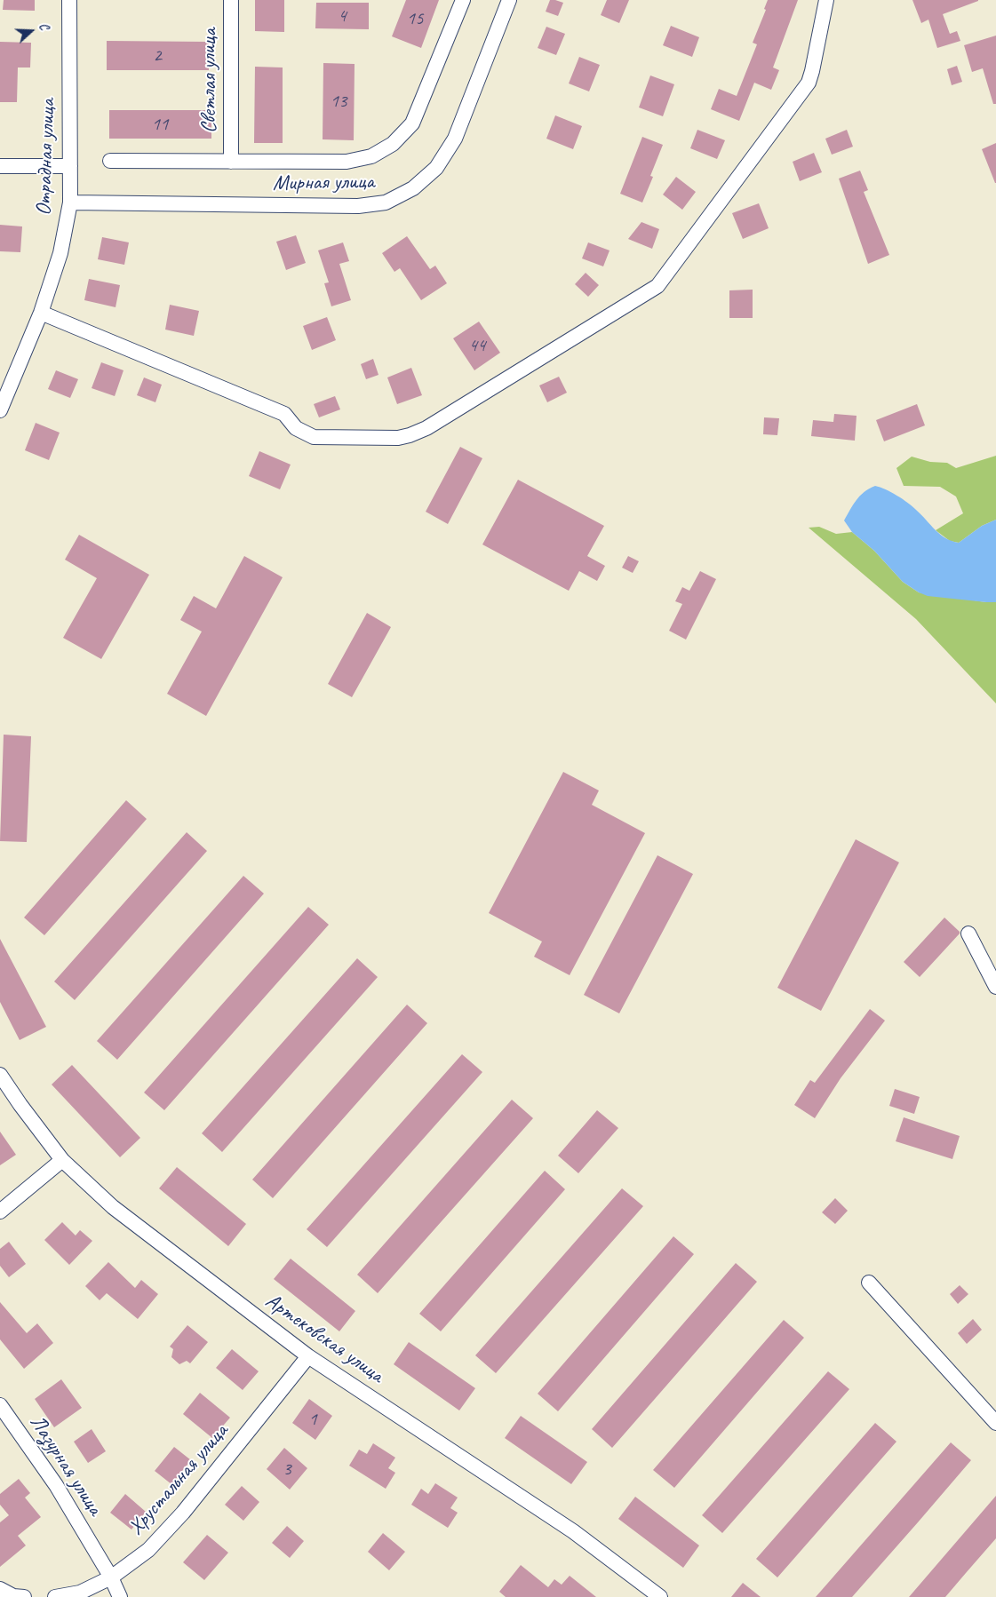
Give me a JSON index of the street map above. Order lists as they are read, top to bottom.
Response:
{
  "streets": {
    "street": [
      "Светлая улица",
      "Отрадная улица",
      "Мирная улица",
      "Артековская улица",
      "Лазурная улица",
      "Хрустальная улица"
    ]
  },
  "crossings": [
    ["Светлая улица", "Мирная улица"],
    ["Отрадная улица", "Мирная улица"],
    ["Артековская улица", "Хрустальная улица"],
    ["Лазурная улица", "Хрустальная улица"]
  ],
  "house_numbers": [
    "4",
    "15",
    "2",
    "13",
    "11",
    "44",
    "1",
    "3"
  ],
  "north": "right"
}
